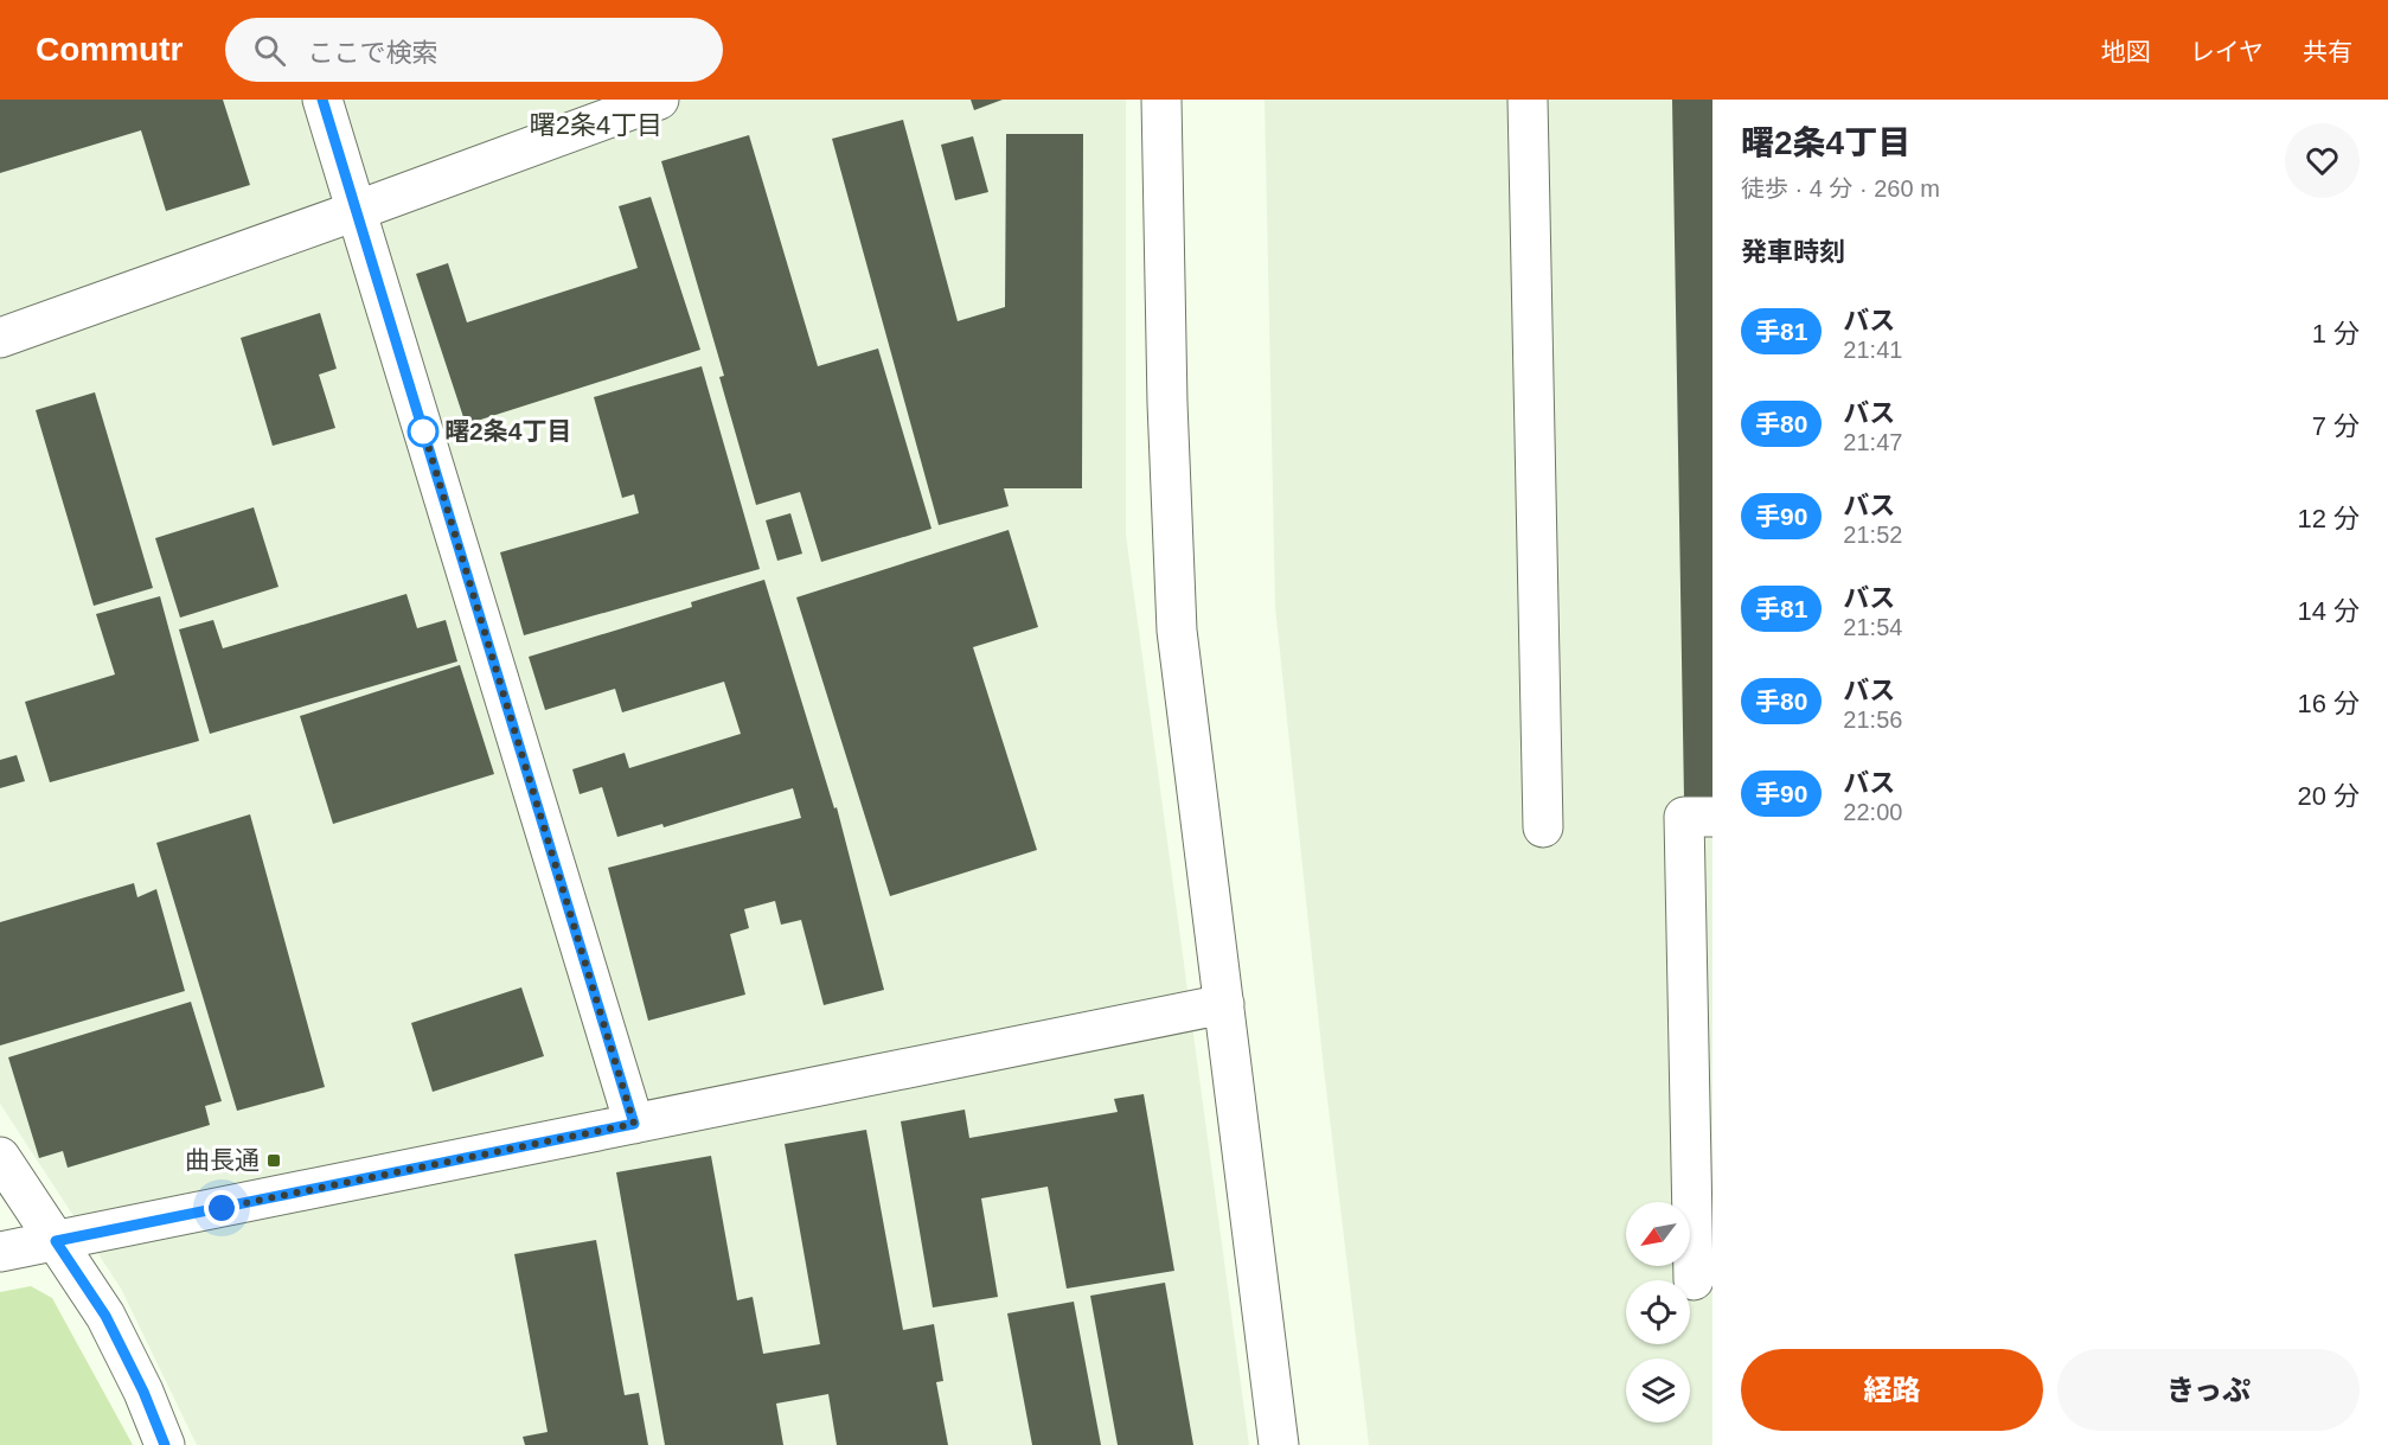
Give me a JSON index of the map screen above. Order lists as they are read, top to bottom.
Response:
{
  "districts": ["曙2条4丁目"],
  "places": {
    "other": ["曙2条4丁目"],
    "transit": ["曲長通"]
  },
  "lines": ["bus line 手81"],
  "north": "bottom left",
  "page": {
    "header": "Commutr",
    "search": "ここで検索",
    "nav": ["地図", "レイヤ", "共有"],
    "heading": [
      ["曙2条4丁目", "徒歩 · 4 分 · 260 m"],
      "発車時刻"
    ],
    "list": [
      {
        "mark": "手81",
        "name": "バス",
        "note": "21:41",
        "value": "1 分"
      },
      {
        "mark": "手80",
        "name": "バス",
        "note": "21:47",
        "value": "7 分"
      },
      {
        "mark": "手90",
        "name": "バス",
        "note": "21:52",
        "value": "12 分"
      },
      {
        "mark": "手81",
        "name": "バス",
        "note": "21:54",
        "value": "14 分"
      },
      {
        "mark": "手80",
        "name": "バス",
        "note": "21:56",
        "value": "16 分"
      },
      {
        "mark": "手90",
        "name": "バス",
        "note": "22:00",
        "value": "20 分"
      }
    ],
    "buttons": ["経路", "きっぷ"]
  }
}
